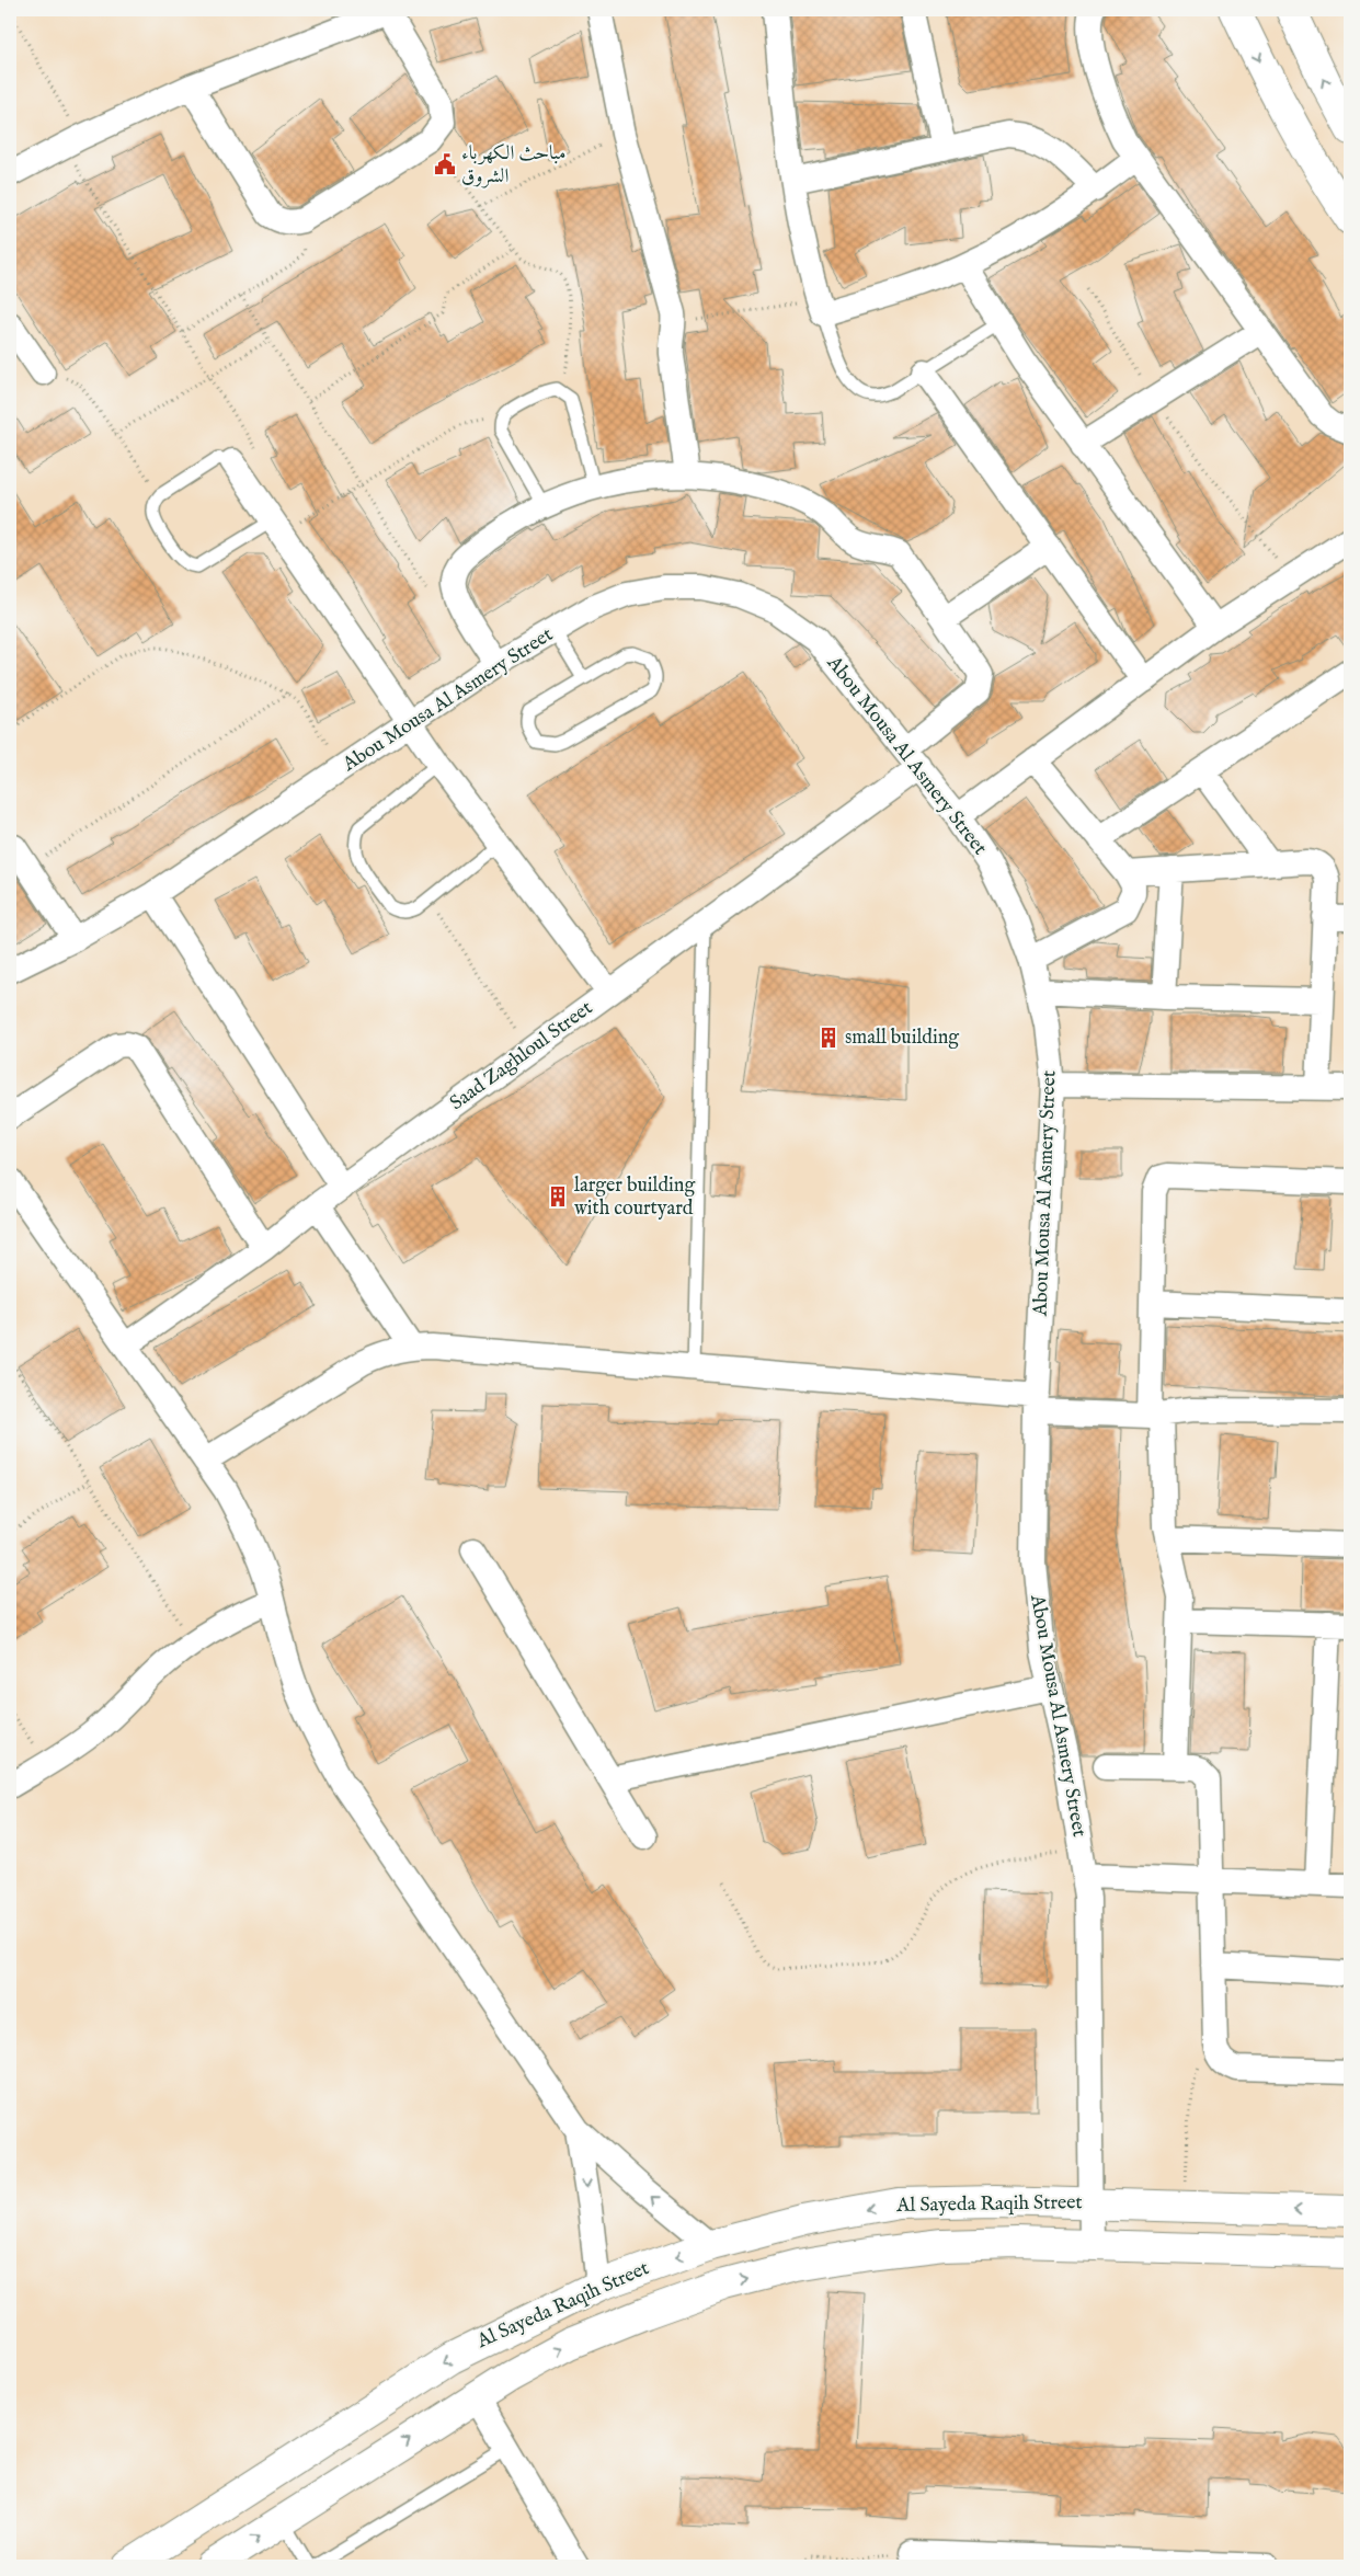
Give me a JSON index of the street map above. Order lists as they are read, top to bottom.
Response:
{
  "streets": {
    "street": ["Abou Mousa Al Asmery Street", "Saad Zaghloul Street", "Al Sayeda Raqih Street"]
  },
  "crossings": [
    ["Abou Mousa Al Asmery Street", "Saad Zaghloul Street"],
    ["Abou Mousa Al Asmery Street", "Al Sayeda Raqih Street"]
  ],
  "places": {
    "public building": ["مباحث الكهرباء الشروق"],
    "building": ["small building", "larger building with courtyard"]
  }
}
